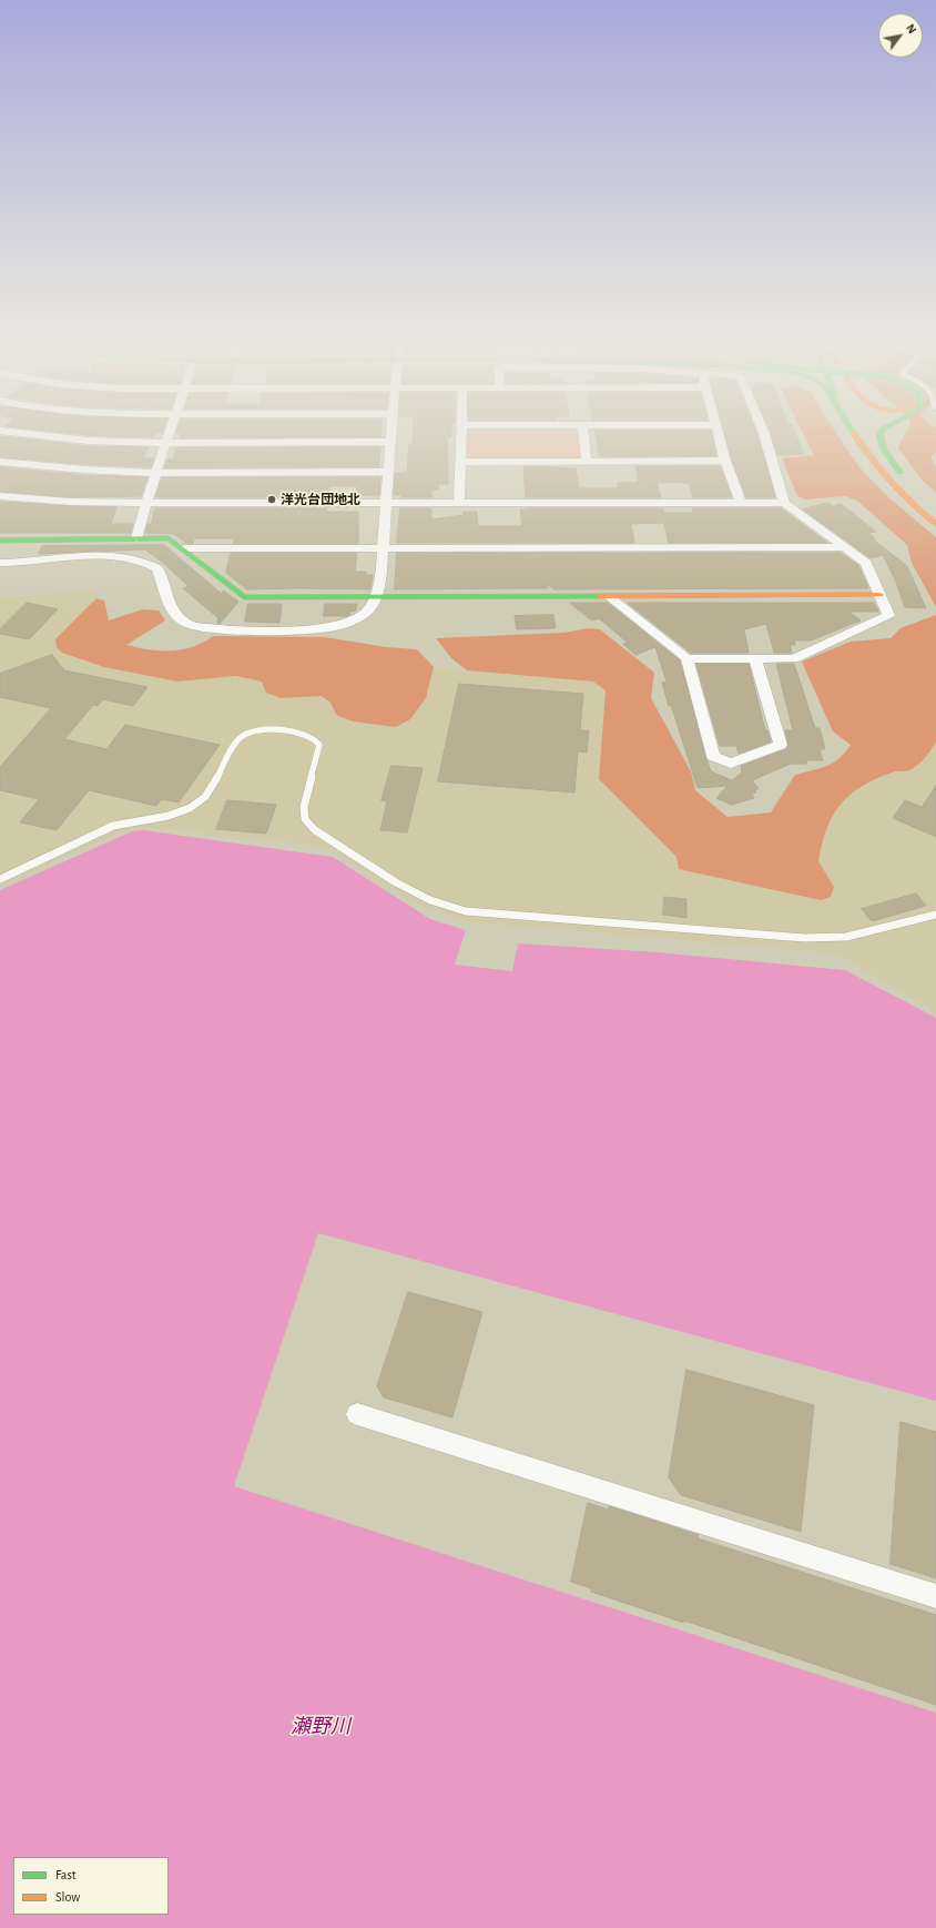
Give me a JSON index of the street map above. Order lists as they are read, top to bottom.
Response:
{
  "water": ["瀬野川"],
  "places": ["洋光台団地北"],
  "legend": ["Fast", "Slow"],
  "north": "top right"
}
